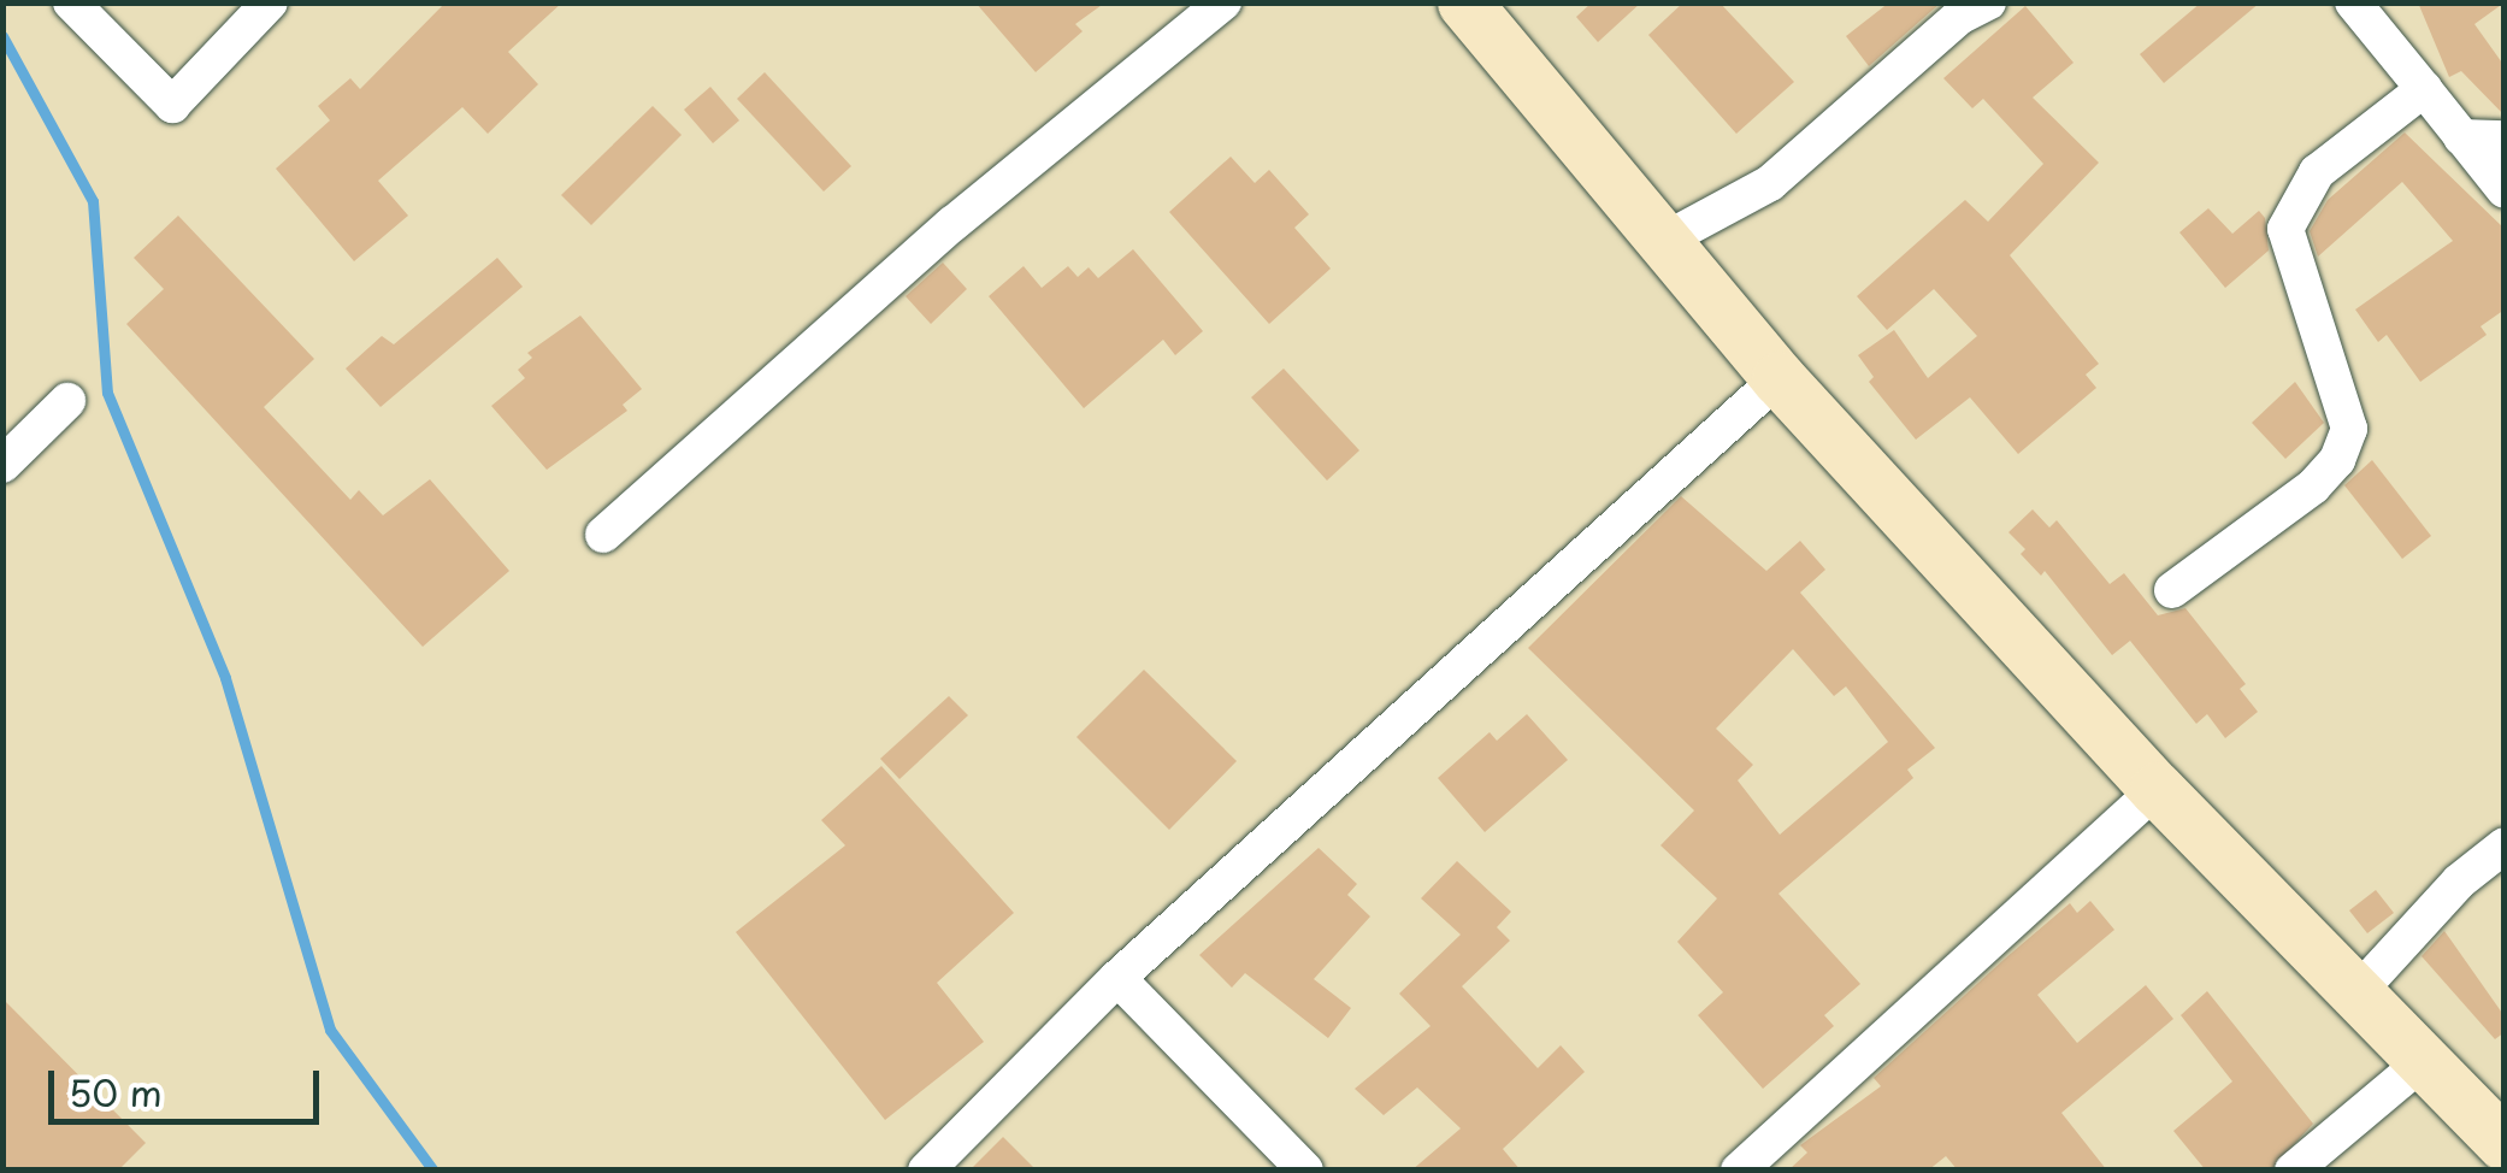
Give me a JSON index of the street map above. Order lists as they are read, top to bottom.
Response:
{
  "scale_bar": "50 m"
}
